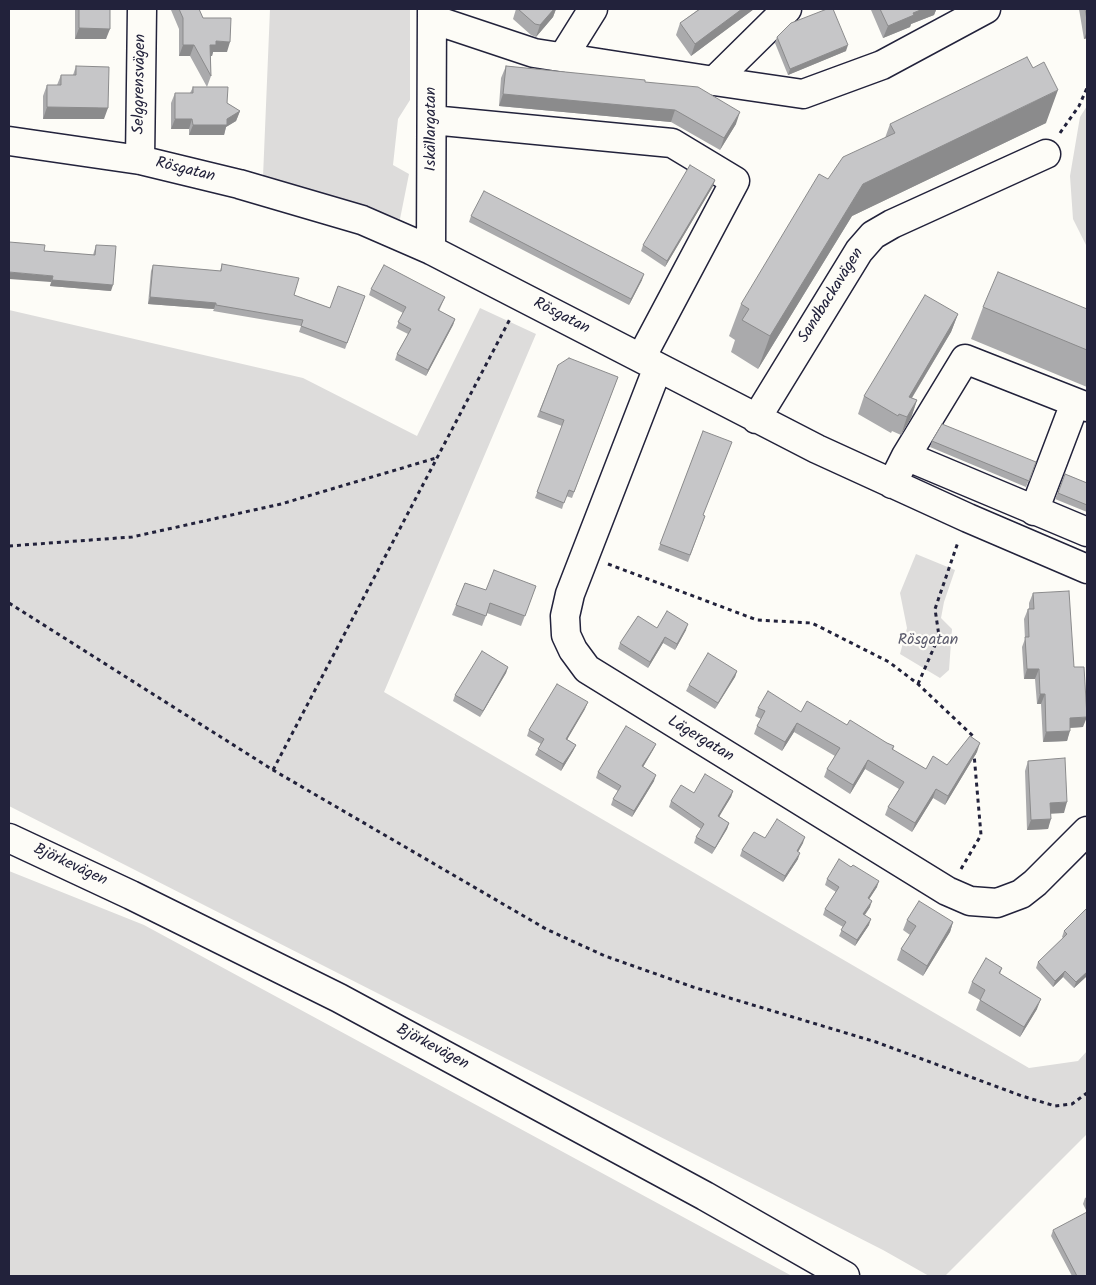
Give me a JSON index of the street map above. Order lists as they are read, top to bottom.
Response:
{
  "streets": {
    "street": [
      "Selggrensvägen",
      "Iskällargatan",
      "Rösgatan",
      "Sandbackavägen",
      "Lägergatan",
      "Björkevägen"
    ]
  },
  "crossings": [
    ["Selggrensvägen", "Rösgatan"],
    ["Iskällargatan", "Rösgatan"],
    ["Iskällargatan", "Lägergatan"],
    ["Rösgatan", "Sandbackavägen"],
    ["Rösgatan", "Lägergatan"]
  ],
  "parks": ["Rösgatan"]
}
